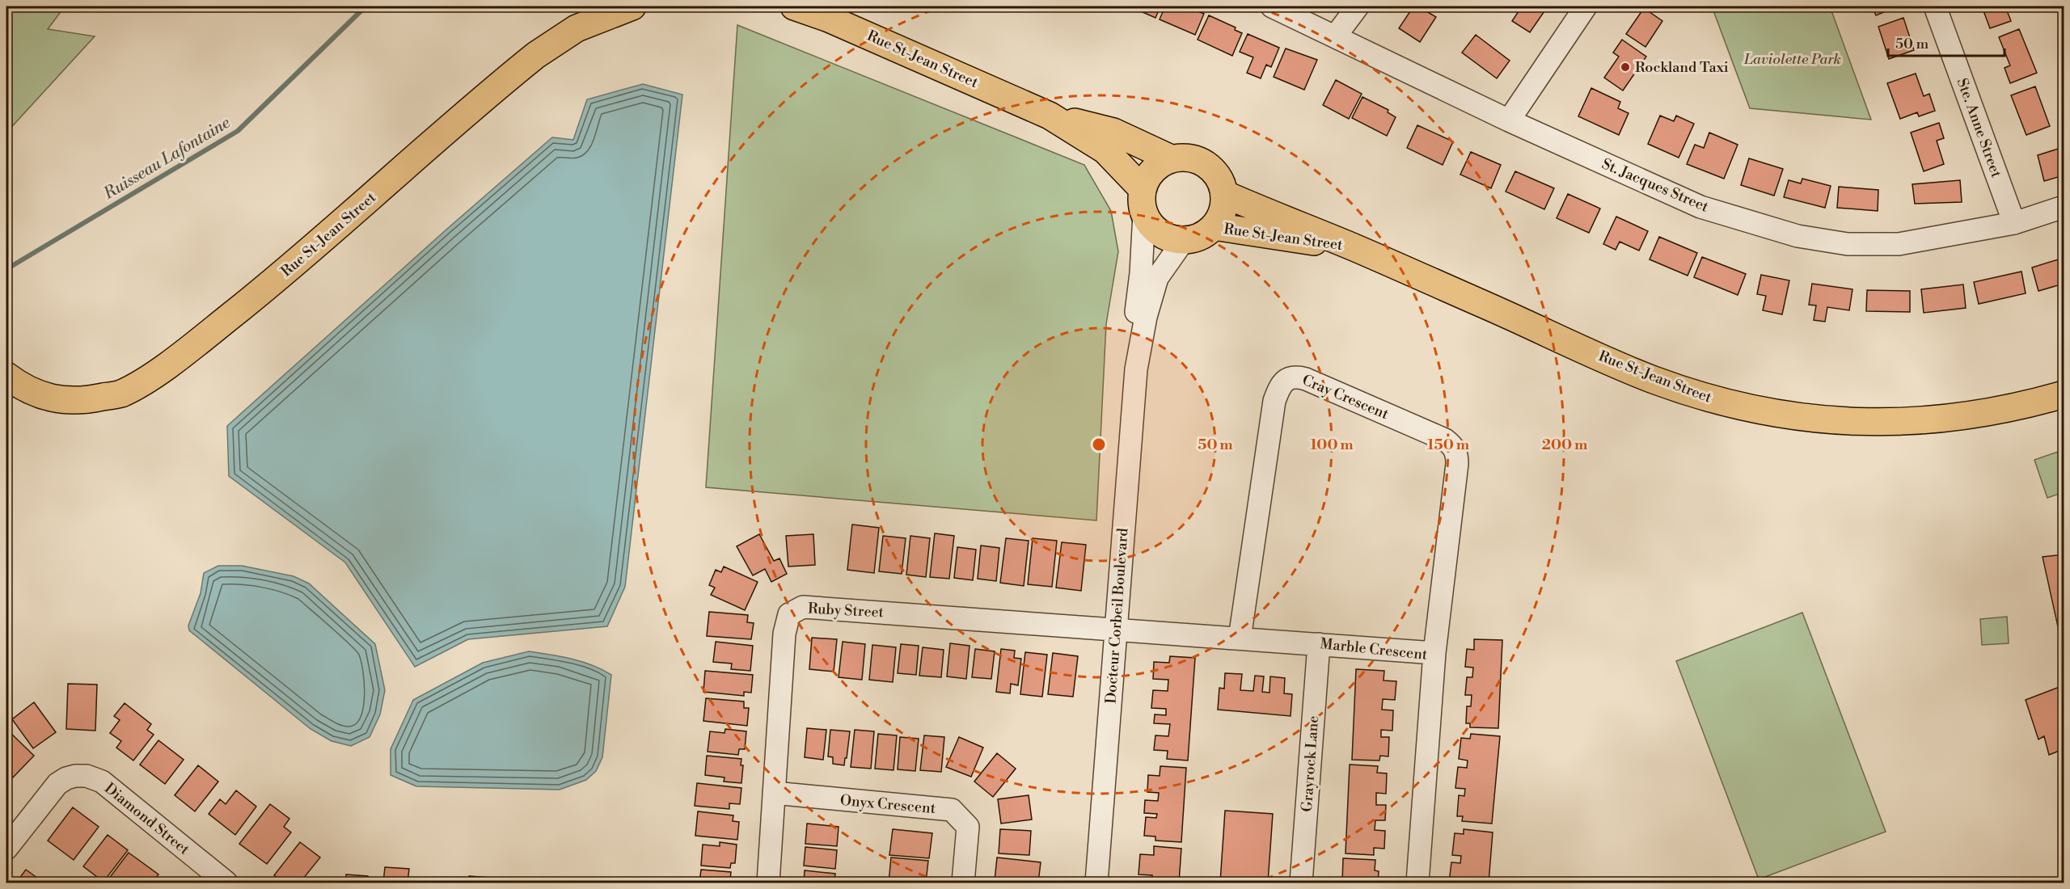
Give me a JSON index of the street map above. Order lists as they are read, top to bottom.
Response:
{
  "streets": {
    "main road": ["Rue St-Jean Street"],
    "street": [
      "Ste. Anne Street",
      "St. Jacques Street",
      "Cray Crescent",
      "Ruby Street",
      "Docteur Corbeil Boulevard",
      "Marble Crescent",
      "Grayrock Lane",
      "Onyx Crescent",
      "Diamond Street"
    ]
  },
  "crossings": [
    ["Rue St-Jean Street", "Docteur Corbeil Boulevard"],
    ["Ste. Anne Street", "St. Jacques Street"],
    ["Cray Crescent", "Marble Crescent"],
    ["Ruby Street", "Docteur Corbeil Boulevard"],
    ["Ruby Street", "Marble Crescent"],
    ["Ruby Street", "Onyx Crescent"],
    ["Docteur Corbeil Boulevard", "Marble Crescent"],
    ["Marble Crescent", "Grayrock Lane"]
  ],
  "water": ["Ruisseau Lafontaine"],
  "parks": ["Laviolette Park"],
  "places": ["Rockland Taxi"],
  "scale_bar": "50 m",
  "rings": [
    "50 m",
    "100 m",
    "150 m",
    "200 m"
  ]
}
